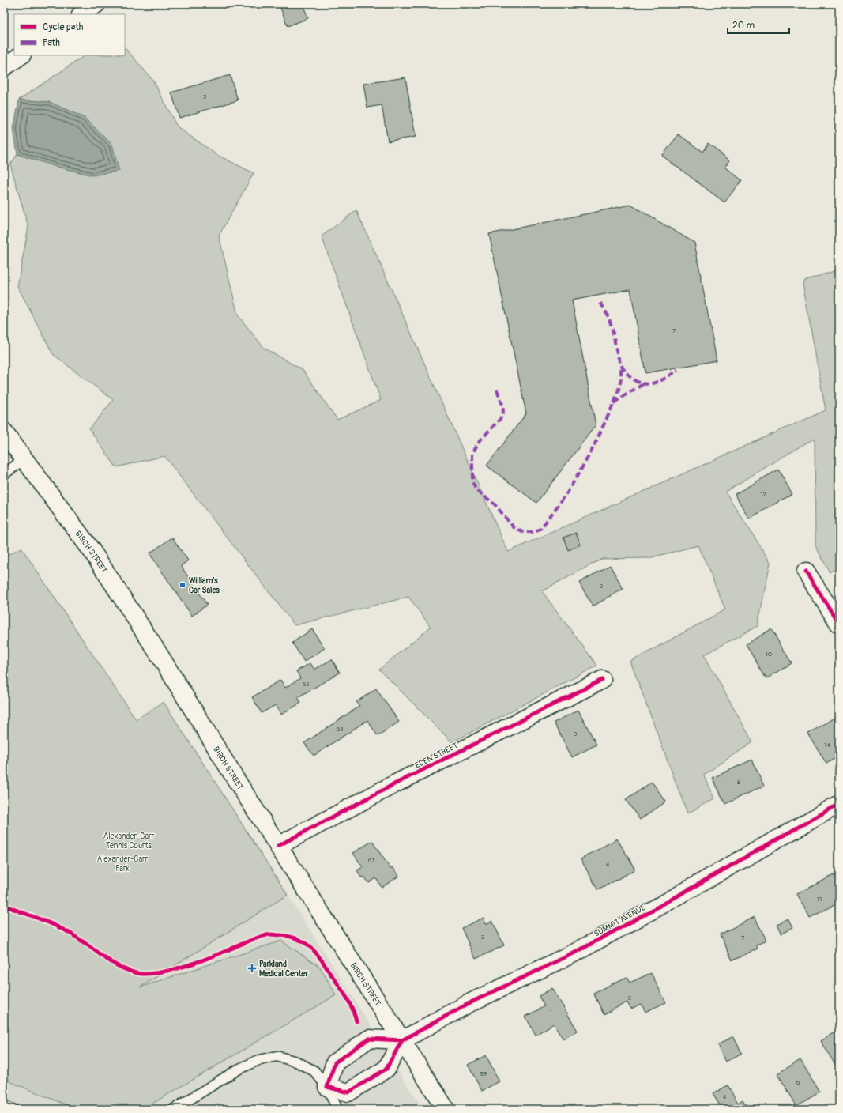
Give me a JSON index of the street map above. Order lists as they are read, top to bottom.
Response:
{
  "streets": {
    "street": ["BIRCH STREET", "EDEN STREET", "SUMMIT AVENUE"]
  },
  "crossings": [
    ["BIRCH STREET", "EDEN STREET"],
    ["BIRCH STREET", "SUMMIT AVENUE"]
  ],
  "parks": ["Alexander-Carr Tennis Courts", "Alexander-Carr Park"],
  "places": {
    "other": ["William's Car Sales"],
    "health": ["Parkland Medical Center"]
  },
  "house_numbers": [
    "3",
    "7",
    "12",
    "2",
    "10",
    "65",
    "63",
    "3",
    "14",
    "8",
    "61",
    "4",
    "11",
    "2",
    "7",
    "5",
    "1",
    "59",
    "6",
    "4"
  ],
  "legend": ["Cycle path", "Path"],
  "scale_bar": "20 m"
}
